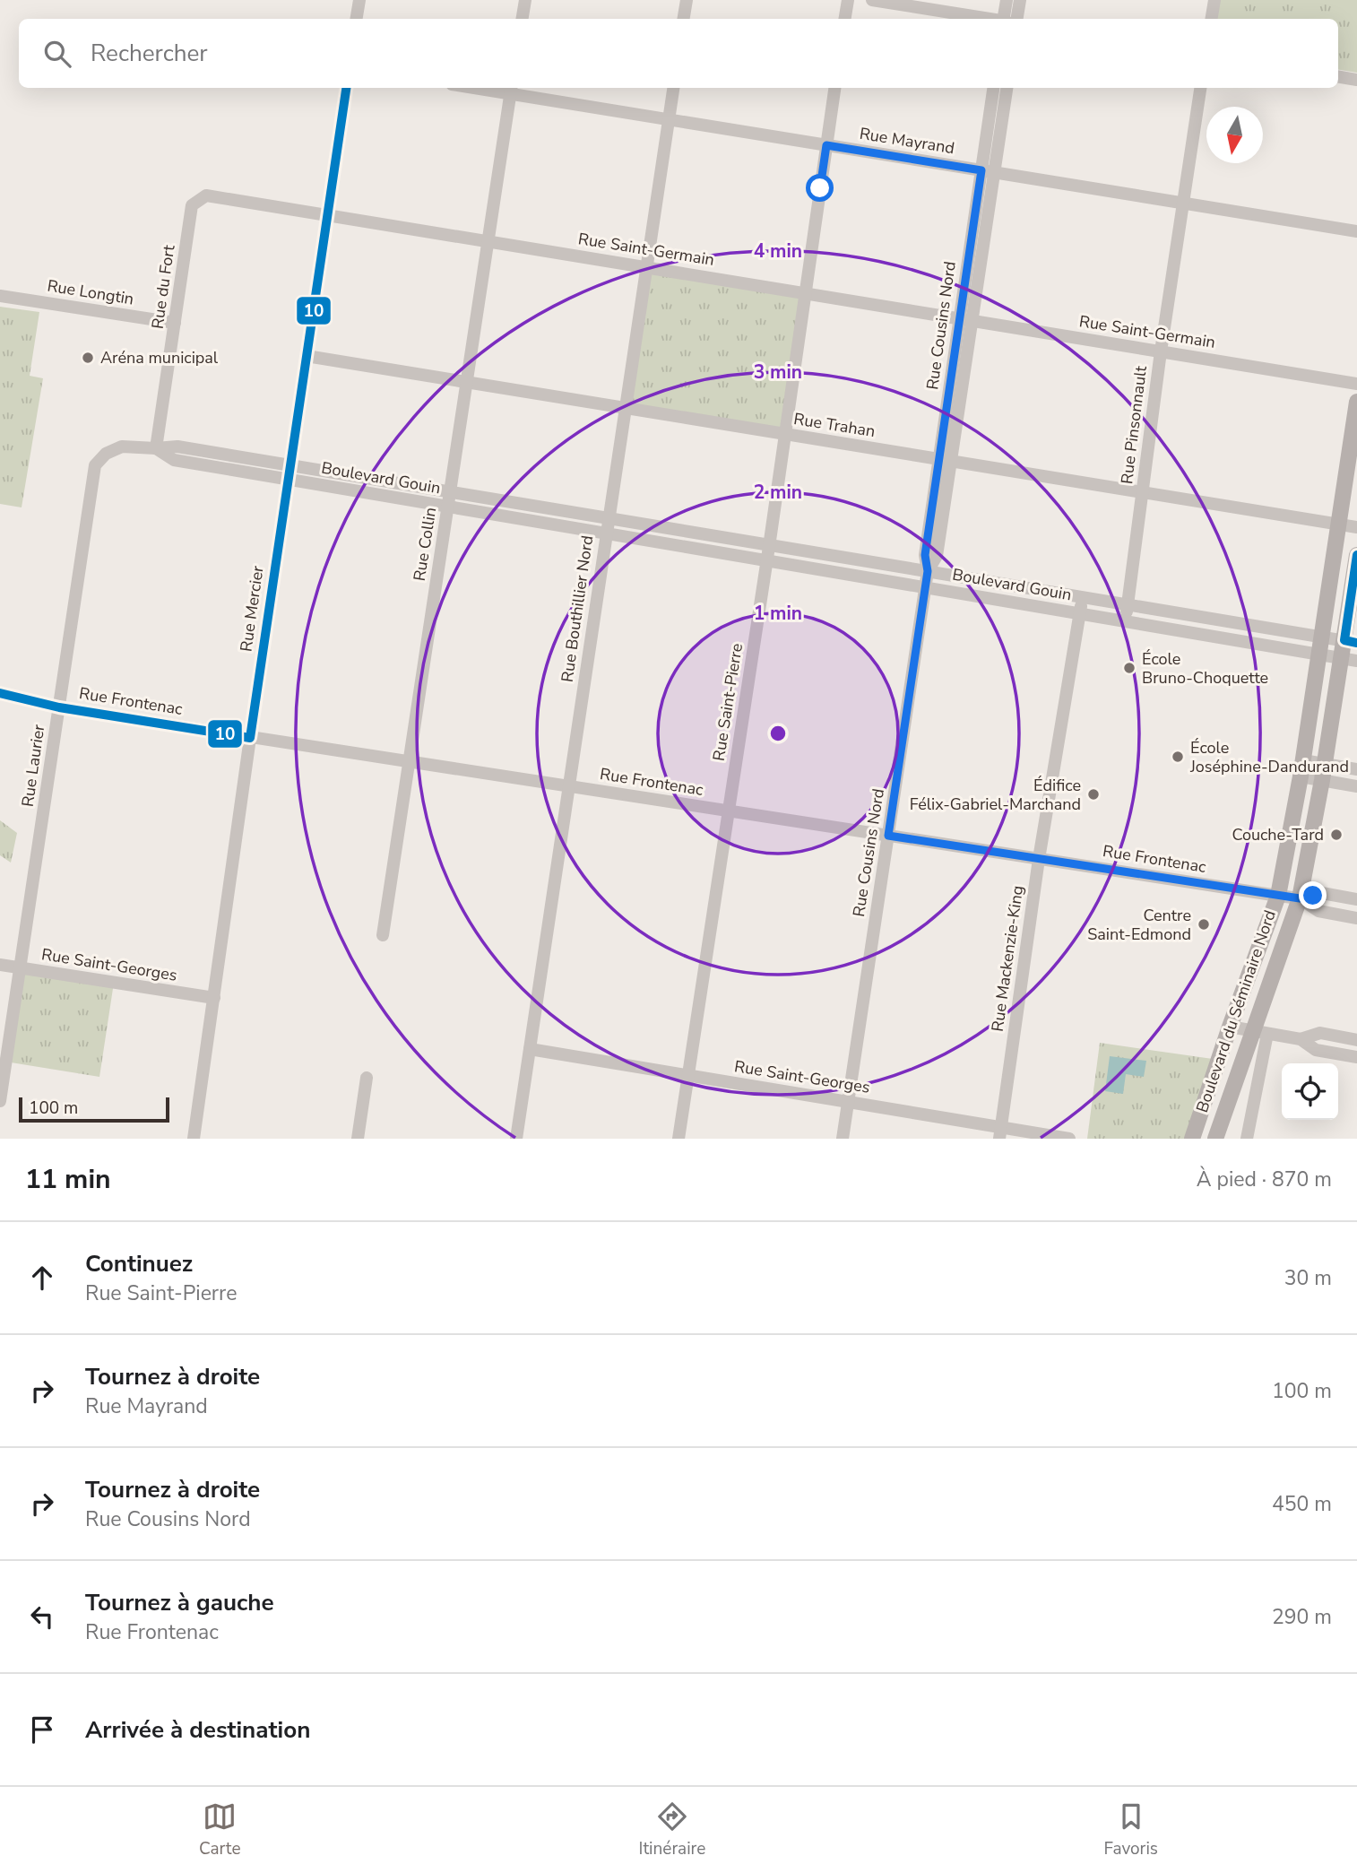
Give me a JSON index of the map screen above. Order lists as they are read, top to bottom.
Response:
{
  "streets": {
    "main road": ["Boulevard du Séminaire Nord"],
    "street": [
      "Rue Mayrand",
      "Rue Saint-Germain",
      "Rue du Fort",
      "Rue Longtin",
      "Rue Cousins Nord",
      "Rue Trahan",
      "Rue Pinsonnault",
      "Boulevard Gouin",
      "Rue Collin",
      "Rue Mercier",
      "Rue Bouthillier Nord",
      "Rue Frontenac",
      "Rue Saint-Pierre",
      "Rue Laurier",
      "Rue Mackenzie-King",
      "Rue Saint-Georges"
    ]
  },
  "crossings": [
    ["Rue Mayrand", "Rue Cousins Nord"],
    ["Rue Mayrand", "Rue Pinsonnault"],
    ["Rue Mayrand", "Rue Collin"],
    ["Rue Mayrand", "Rue Bouthillier Nord"],
    ["Rue Mayrand", "Rue Saint-Pierre"],
    ["Rue Saint-Germain", "Rue du Fort"],
    ["Rue Saint-Germain", "Rue Cousins Nord"],
    ["Rue Saint-Germain", "Rue Pinsonnault"],
    ["Rue Saint-Germain", "Rue Collin"],
    ["Rue Saint-Germain", "Rue Mercier"],
    ["Rue Saint-Germain", "Rue Bouthillier Nord"],
    ["Rue Saint-Germain", "Rue Saint-Pierre"],
    ["Rue du Fort", "Rue Longtin"],
    ["Rue du Fort", "Boulevard Gouin"],
    ["Rue du Fort", "Rue Laurier"],
    ["Rue Cousins Nord", "Rue Trahan"],
    ["Rue Cousins Nord", "Boulevard Gouin"],
    ["Rue Cousins Nord", "Rue Frontenac"],
    ["Rue Cousins Nord", "Rue Saint-Georges"],
    ["Rue Trahan", "Rue Pinsonnault"],
    ["Rue Trahan", "Rue Collin"],
    ["Rue Trahan", "Rue Mercier"],
    ["Rue Trahan", "Rue Bouthillier Nord"],
    ["Rue Trahan", "Rue Saint-Pierre"],
    ["Rue Trahan", "Boulevard du Séminaire Nord"],
    ["Rue Pinsonnault", "Boulevard Gouin"],
    ["Boulevard Gouin", "Rue Collin"],
    ["Boulevard Gouin", "Rue Mercier"],
    ["Boulevard Gouin", "Rue Bouthillier Nord"],
    ["Boulevard Gouin", "Rue Saint-Pierre"],
    ["Boulevard Gouin", "Rue Laurier"],
    ["Boulevard Gouin", "Rue Mackenzie-King"],
    ["Boulevard Gouin", "Boulevard du Séminaire Nord"],
    ["Rue Collin", "Rue Frontenac"],
    ["Rue Mercier", "Rue Frontenac"],
    ["Rue Mercier", "Rue Saint-Georges"],
    ["Rue Bouthillier Nord", "Rue Frontenac"],
    ["Rue Bouthillier Nord", "Rue Saint-Georges"],
    ["Rue Frontenac", "Rue Saint-Pierre"],
    ["Rue Frontenac", "Rue Laurier"],
    ["Rue Frontenac", "Rue Mackenzie-King"],
    ["Rue Frontenac", "Boulevard du Séminaire Nord"],
    ["Rue Saint-Pierre", "Rue Saint-Georges"],
    ["Rue Laurier", "Rue Saint-Georges"],
    ["Rue Mackenzie-King", "Rue Saint-Georges"]
  ],
  "places": [
    "Aréna municipal",
    "École Bruno-Choquette",
    "École Joséphine-Dandurand",
    "Édifice Félix-Gabriel-Marchand",
    "Couche-Tard",
    "Centre Saint-Edmond"
  ],
  "lines": ["transit line 10"],
  "scale_bar": "100 m",
  "north": "bottom",
  "page": {
    "search": "Rechercher",
    "scale": "100 m",
    "heading": ["11 min", "À pied · 870 m"],
    "list": [
      ["Continuez", "Rue Saint-Pierre", "30 m"],
      ["Tournez à droite", "Rue Mayrand", "100 m"],
      ["Tournez à droite", "Rue Cousins Nord", "450 m"],
      ["Tournez à gauche", "Rue Frontenac", "290 m"],
      "Arrivée à destination"
    ],
    "nav": ["Carte", "Itinéraire", "Favoris"]
  },
  "rings": [
    "4 min",
    "3 min",
    "2 min",
    "1 min"
  ]
}
